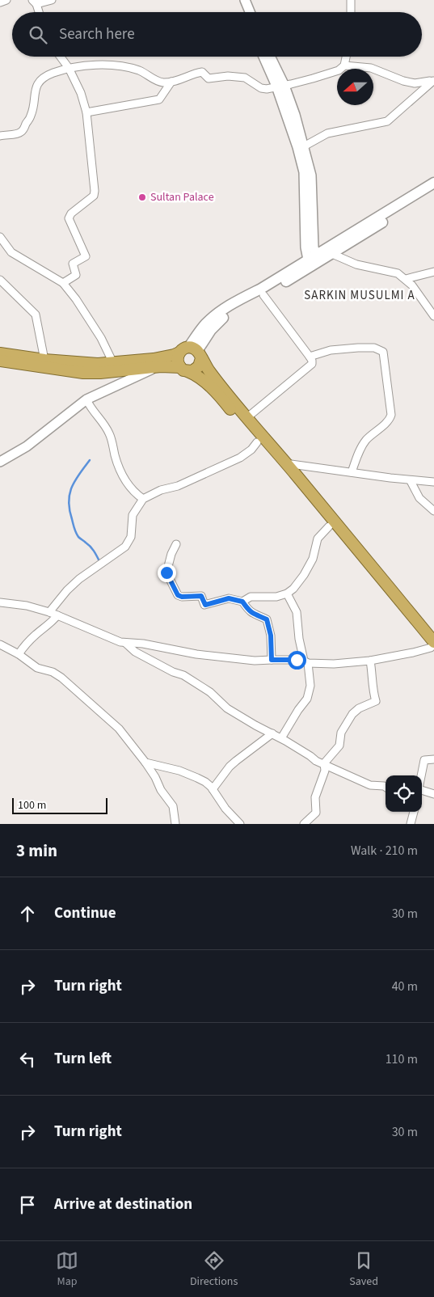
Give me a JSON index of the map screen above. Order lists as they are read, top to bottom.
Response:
{
  "districts": ["SARKIN MUSULMI A"],
  "places": ["Sultan Palace"],
  "scale_bar": "100 m",
  "north": "left",
  "page": {
    "search": "Search here",
    "scale": "100 m",
    "heading": ["3 min", "Walk · 210 m"],
    "list": [
      ["Continue", "30 m"],
      ["Turn right", "40 m"],
      ["Turn left", "110 m"],
      ["Turn right", "30 m"],
      "Arrive at destination"
    ],
    "nav": ["Map", "Directions", "Saved"]
  }
}
